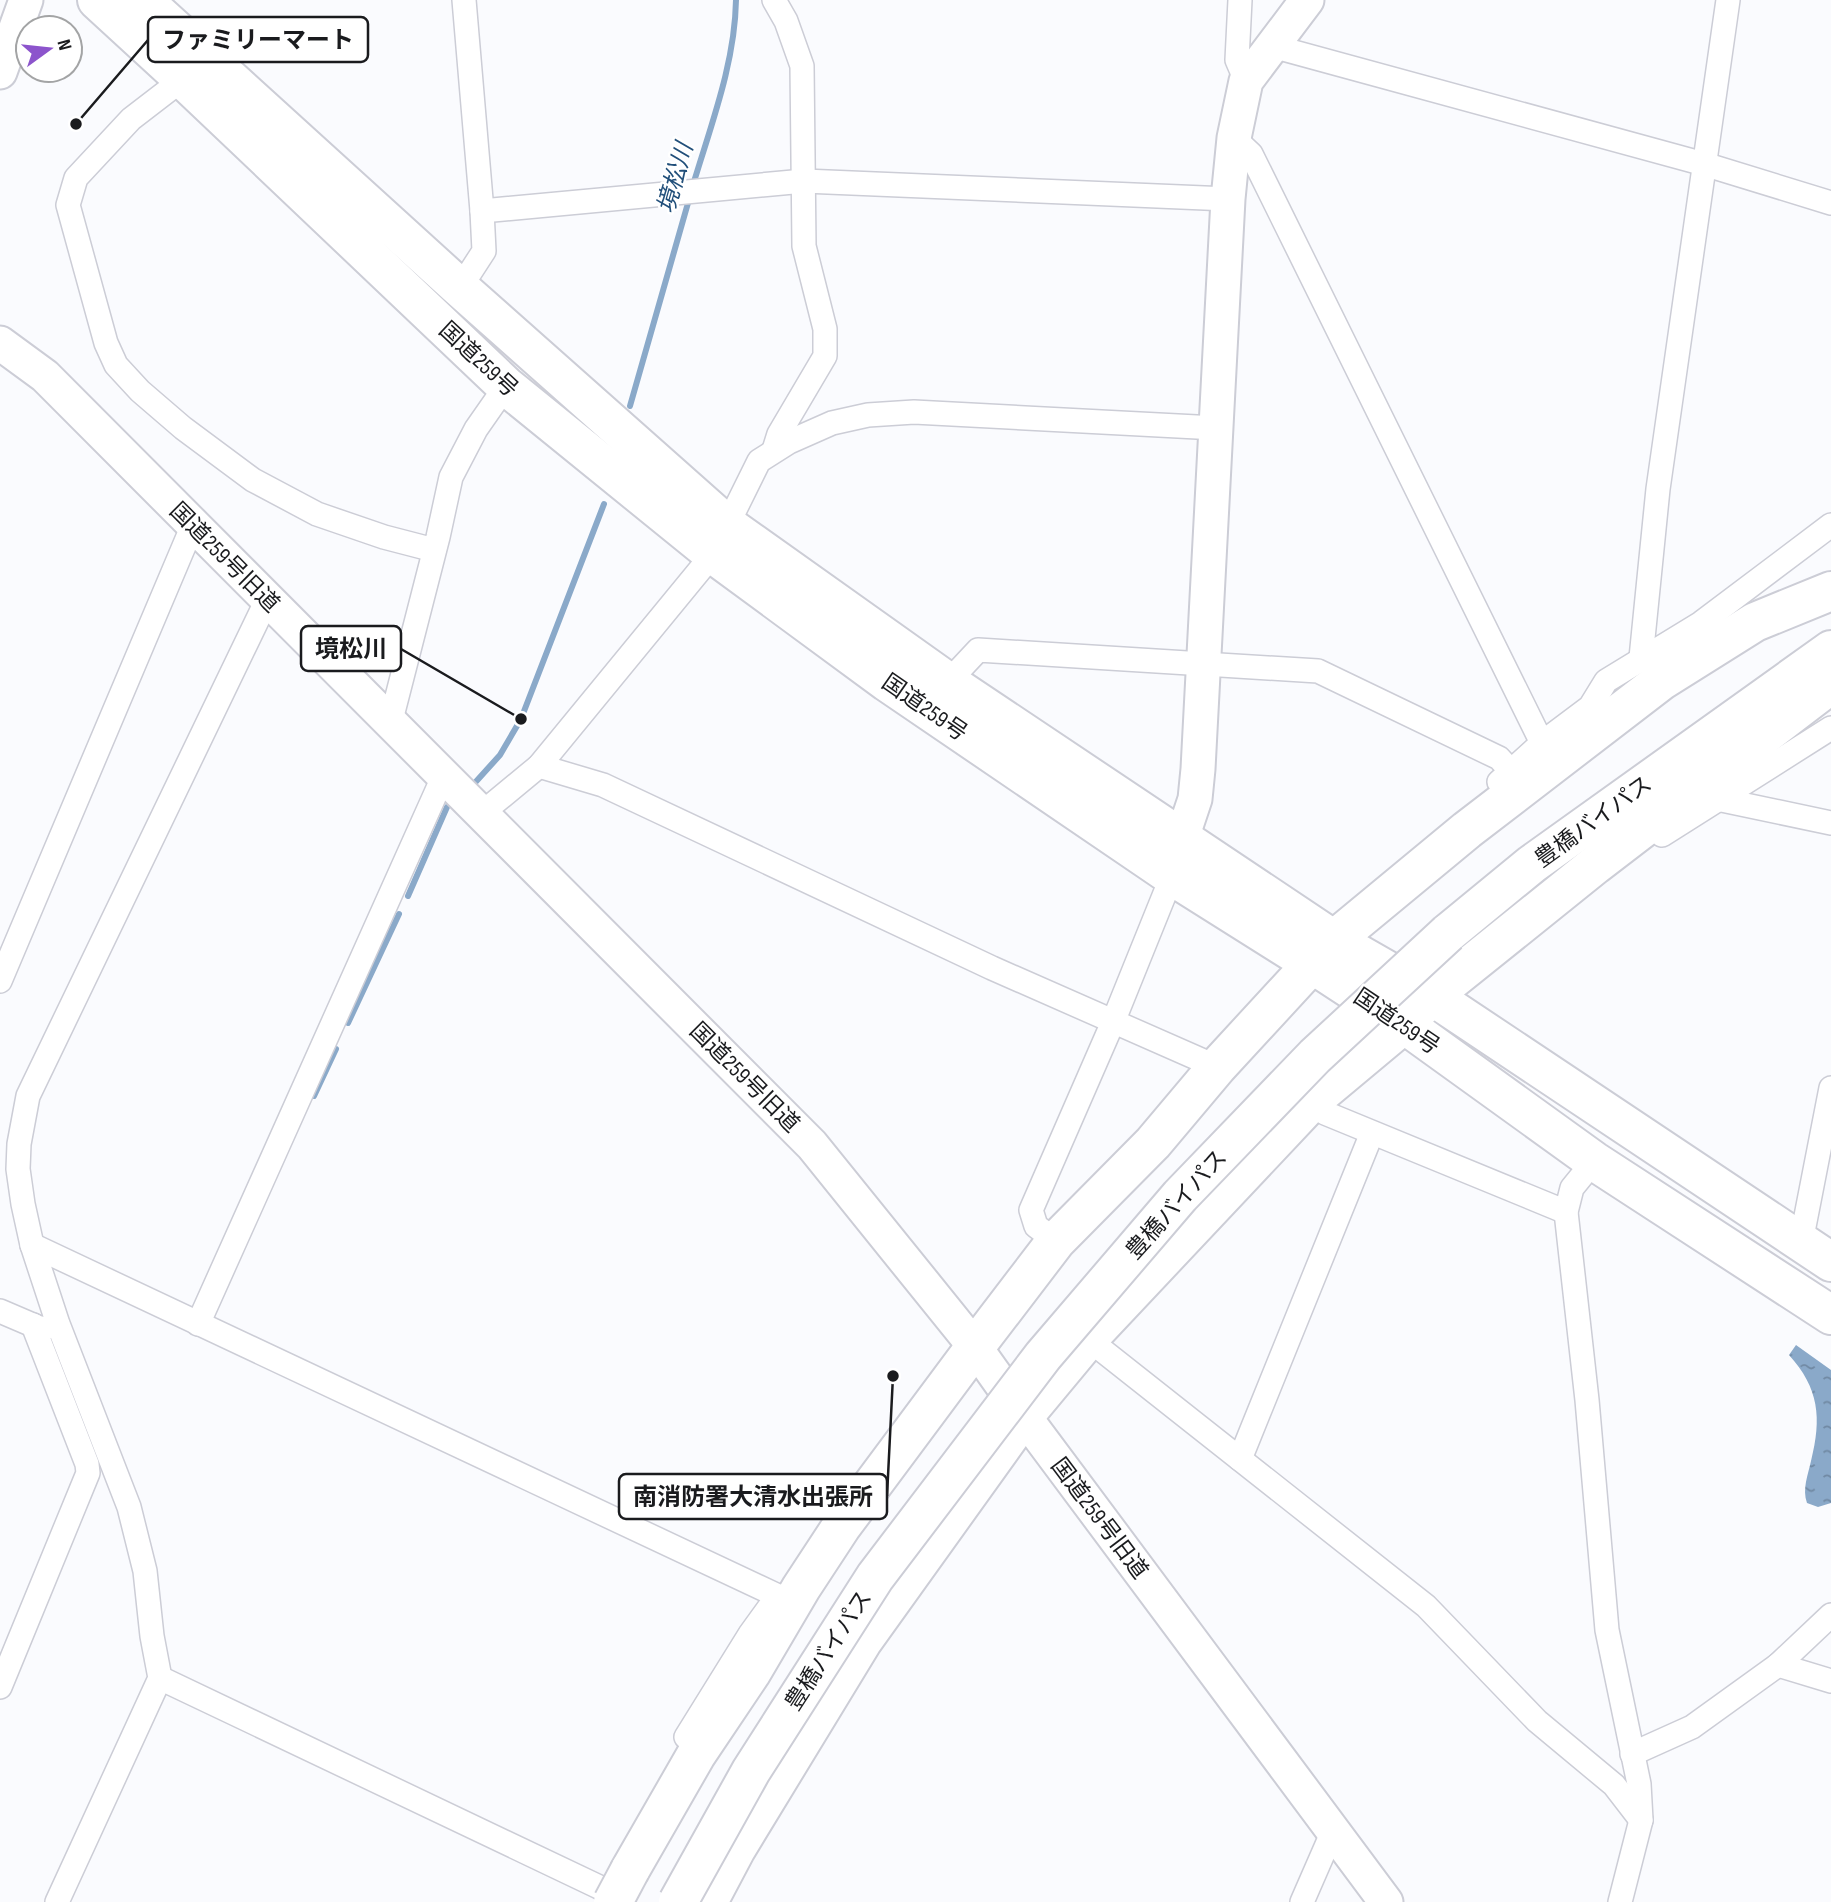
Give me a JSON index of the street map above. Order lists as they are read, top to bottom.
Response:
{
  "streets": {
    "highway": ["国道259号", "豊橋バイパス"],
    "street": ["国道259号旧道"]
  },
  "water": ["境松川"],
  "places": ["ファミリーマート", "境松川", "南消防署大清水出張所"],
  "north": "right"
}
